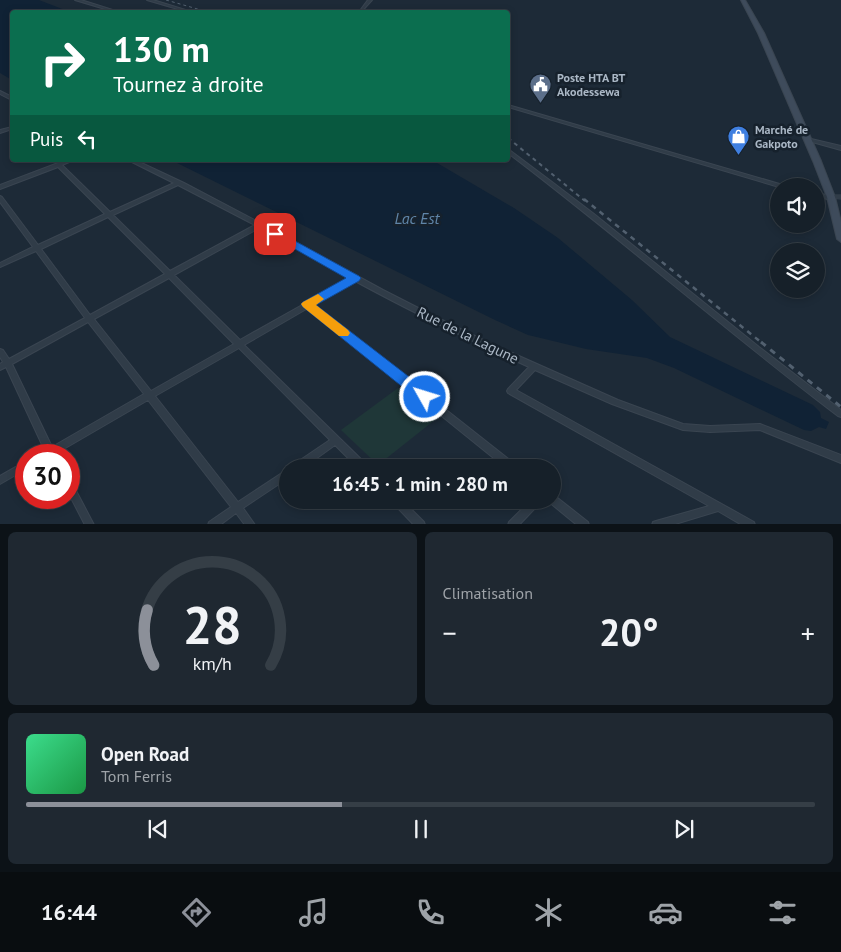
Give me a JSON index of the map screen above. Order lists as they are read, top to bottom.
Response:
{
  "streets": {
    "street": ["Rue de la Lagune"]
  },
  "water": ["Lac Est"],
  "places": {
    "public building": ["Poste HTA BT Akodessewa"],
    "shop": ["Marché de Gakpoto"]
  },
  "page": {
    "turn": ["130 m", "Tournez à droite"],
    "then": "Puis",
    "limit": "30",
    "trip": "16:45 · 1 min · 280 m",
    "tile": "Climatisation",
    "heat": ["−", "20°", "+"],
    "song": ["Open Road", "Tom Ferris"],
    "tabs": "16:44",
    "gauge": ["28", "km/h"]
  }
}
